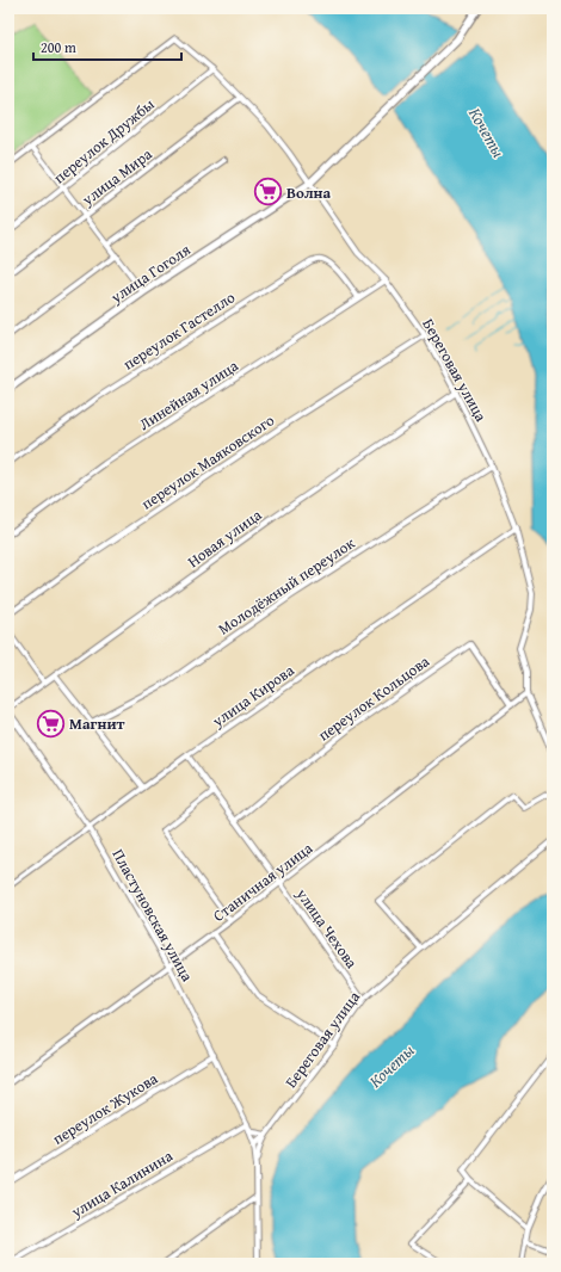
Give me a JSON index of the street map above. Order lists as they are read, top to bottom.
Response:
{
  "streets": {
    "street": [
      "переулок Дружбы",
      "улица Мира",
      "улица Гоголя",
      "переулок Гастелло",
      "Береговая улица",
      "Линейная улица",
      "переулок Маяковского",
      "Новая улица",
      "Молодёжный переулок",
      "улица Кирова",
      "переулок Кольцова",
      "Станичная улица",
      "Пластуновская улица",
      "улица Чехова",
      "переулок Жукова",
      "улица Калинина"
    ]
  },
  "crossings": [
    ["переулок Дружбы", "Береговая улица"],
    ["улица Мира", "Береговая улица"],
    ["улица Гоголя", "Береговая улица"],
    ["переулок Гастелло", "Линейная улица"],
    ["Береговая улица", "Линейная улица"],
    ["Береговая улица", "переулок Маяковского"],
    ["Береговая улица", "Новая улица"],
    ["Береговая улица", "Молодёжный переулок"],
    ["Береговая улица", "улица Кирова"],
    ["Береговая улица", "Станичная улица"],
    ["Береговая улица", "Пластуновская улица"],
    ["Береговая улица", "улица Чехова"],
    ["Новая улица", "Пластуновская улица"],
    ["улица Кирова", "Пластуновская улица"],
    ["улица Кирова", "улица Чехова"],
    ["переулок Кольцова", "Станичная улица"],
    ["переулок Кольцова", "улица Чехова"],
    ["Станичная улица", "Пластуновская улица"],
    ["Станичная улица", "улица Чехова"],
    ["Пластуновская улица", "переулок Жукова"],
    ["Пластуновская улица", "улица Калинина"]
  ],
  "water": ["Кочеты"],
  "places": {
    "supermarket": ["Волна", "Магнит"]
  },
  "scale_bar": "200 m"
}
